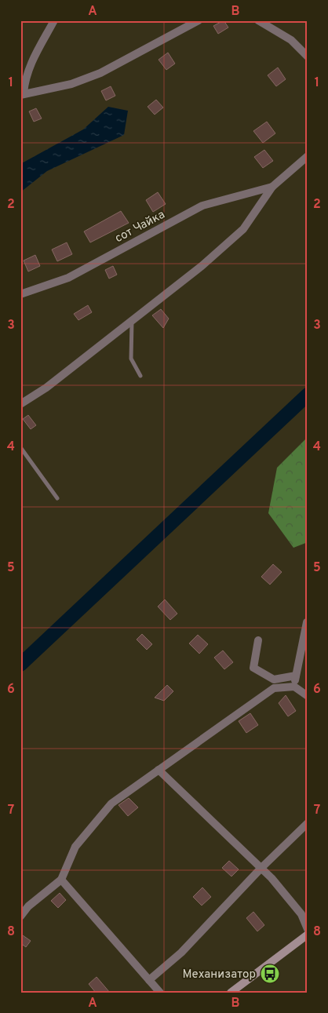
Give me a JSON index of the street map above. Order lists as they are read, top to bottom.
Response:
{
  "streets": {
    "street": ["сот Чайка"]
  },
  "places": {
    "bus stop": ["Механизатор"]
  },
  "grid": {
    "columns": ["A", "B"],
    "rows": [
      "1",
      "2",
      "3",
      "4",
      "5",
      "6",
      "7",
      "8"
    ]
  }
}
